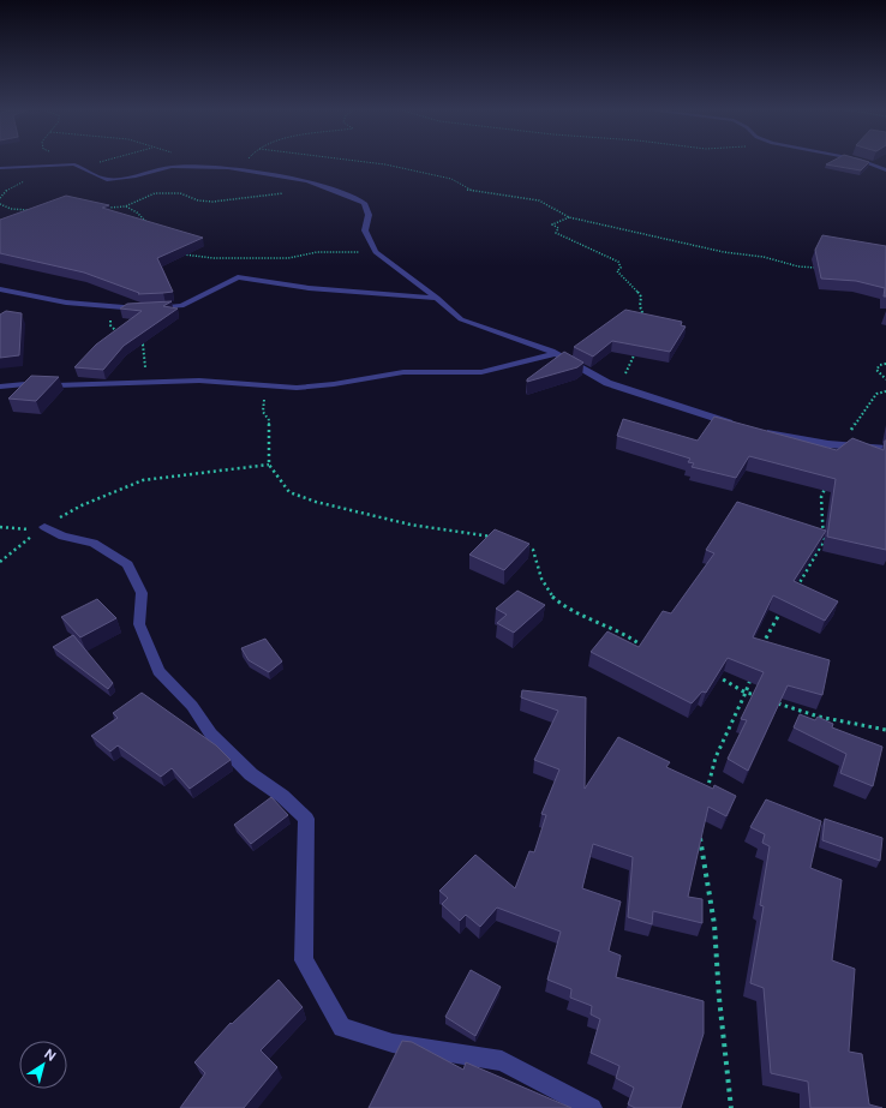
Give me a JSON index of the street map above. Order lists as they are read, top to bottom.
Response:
{
  "north": "top right"
}
